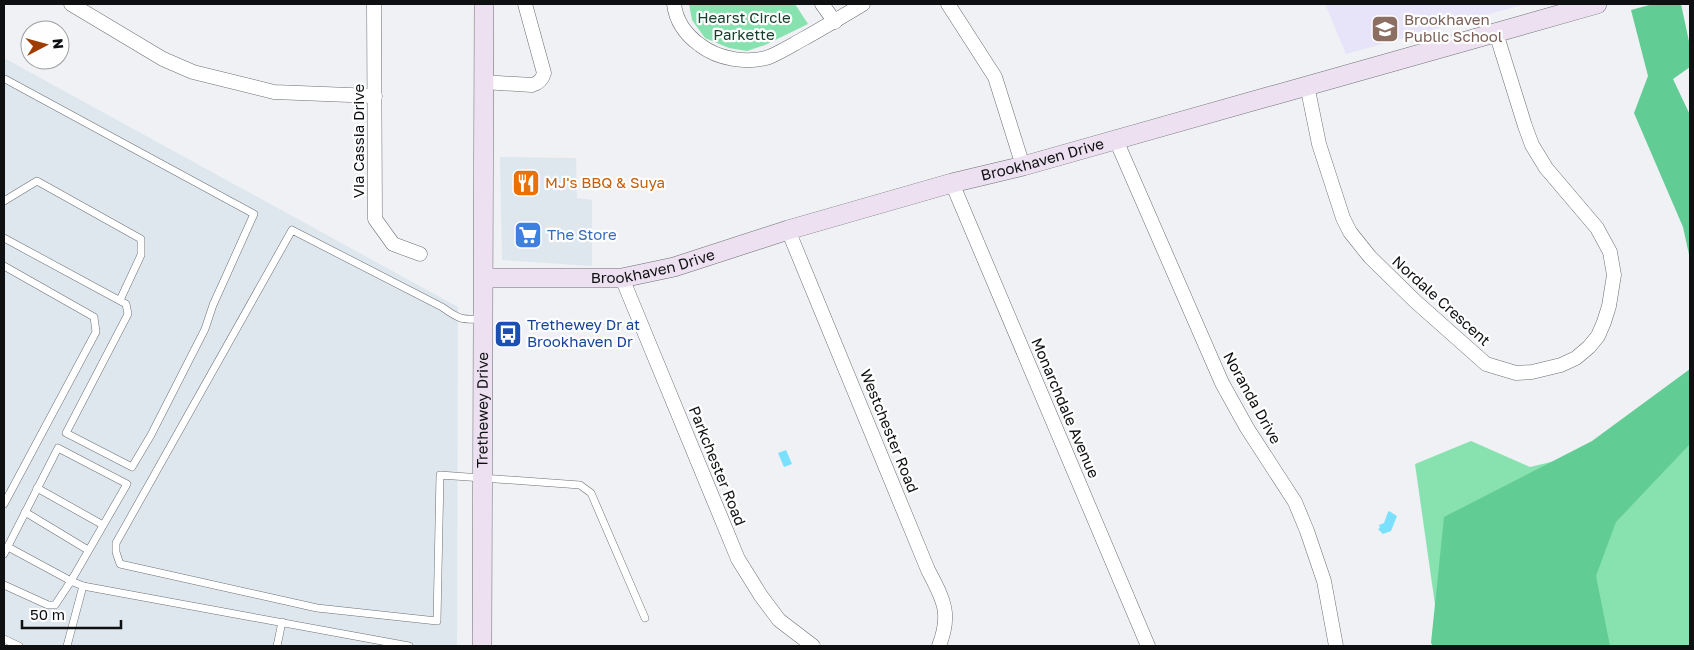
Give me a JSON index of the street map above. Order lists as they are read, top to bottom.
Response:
{
  "streets": {
    "street": [
      "Via Cassia Drive",
      "Brookhaven Drive",
      "Nordale Crescent",
      "Noranda Drive",
      "Monarchdale Avenue",
      "Trethewey Drive",
      "Westchester Road",
      "Parkchester Road"
    ]
  },
  "crossings": [
    ["Brookhaven Drive", "Nordale Crescent"],
    ["Brookhaven Drive", "Noranda Drive"],
    ["Brookhaven Drive", "Monarchdale Avenue"],
    ["Brookhaven Drive", "Trethewey Drive"],
    ["Brookhaven Drive", "Westchester Road"],
    ["Brookhaven Drive", "Parkchester Road"]
  ],
  "parks": ["Hearst Circle Parkette"],
  "places": {
    "school or university": ["Brookhaven Public School"],
    "restaurant": ["MJ's BBQ & Suya"],
    "supermarket": ["The Store"],
    "bus stop": ["Trethewey Dr at Brookhaven Dr"]
  },
  "scale_bar": "50 m",
  "north": "right"
}
